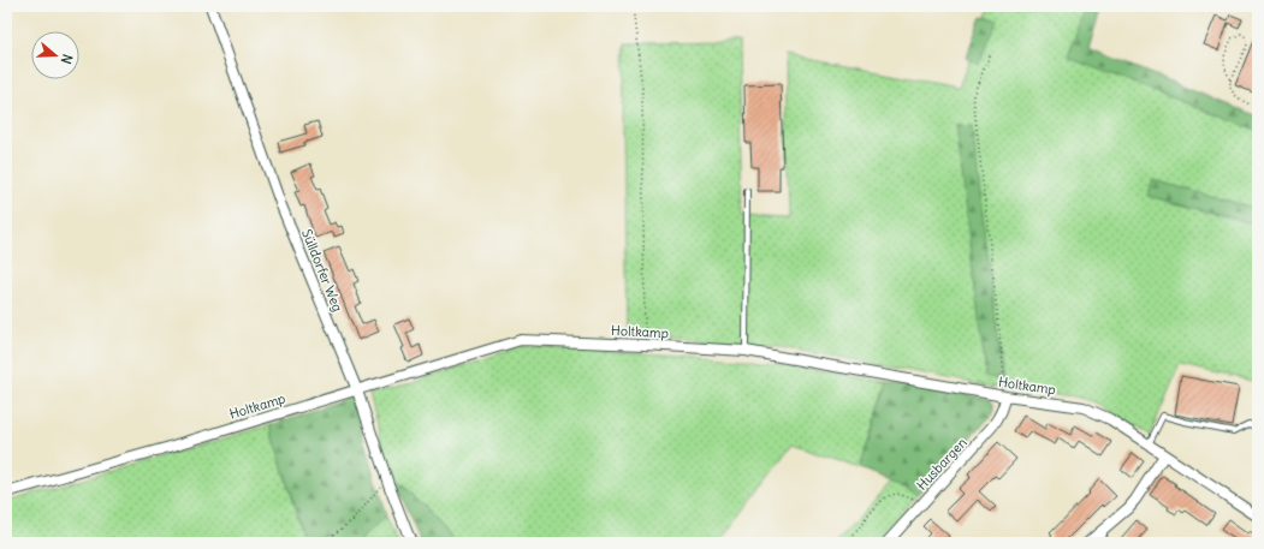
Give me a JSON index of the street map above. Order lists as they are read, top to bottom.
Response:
{
  "streets": {
    "street": ["Sülldorfer Weg", "Holtkamp", "Husbargen"]
  },
  "crossings": [
    ["Sülldorfer Weg", "Holtkamp"],
    ["Holtkamp", "Husbargen"]
  ],
  "north": "right"
}
